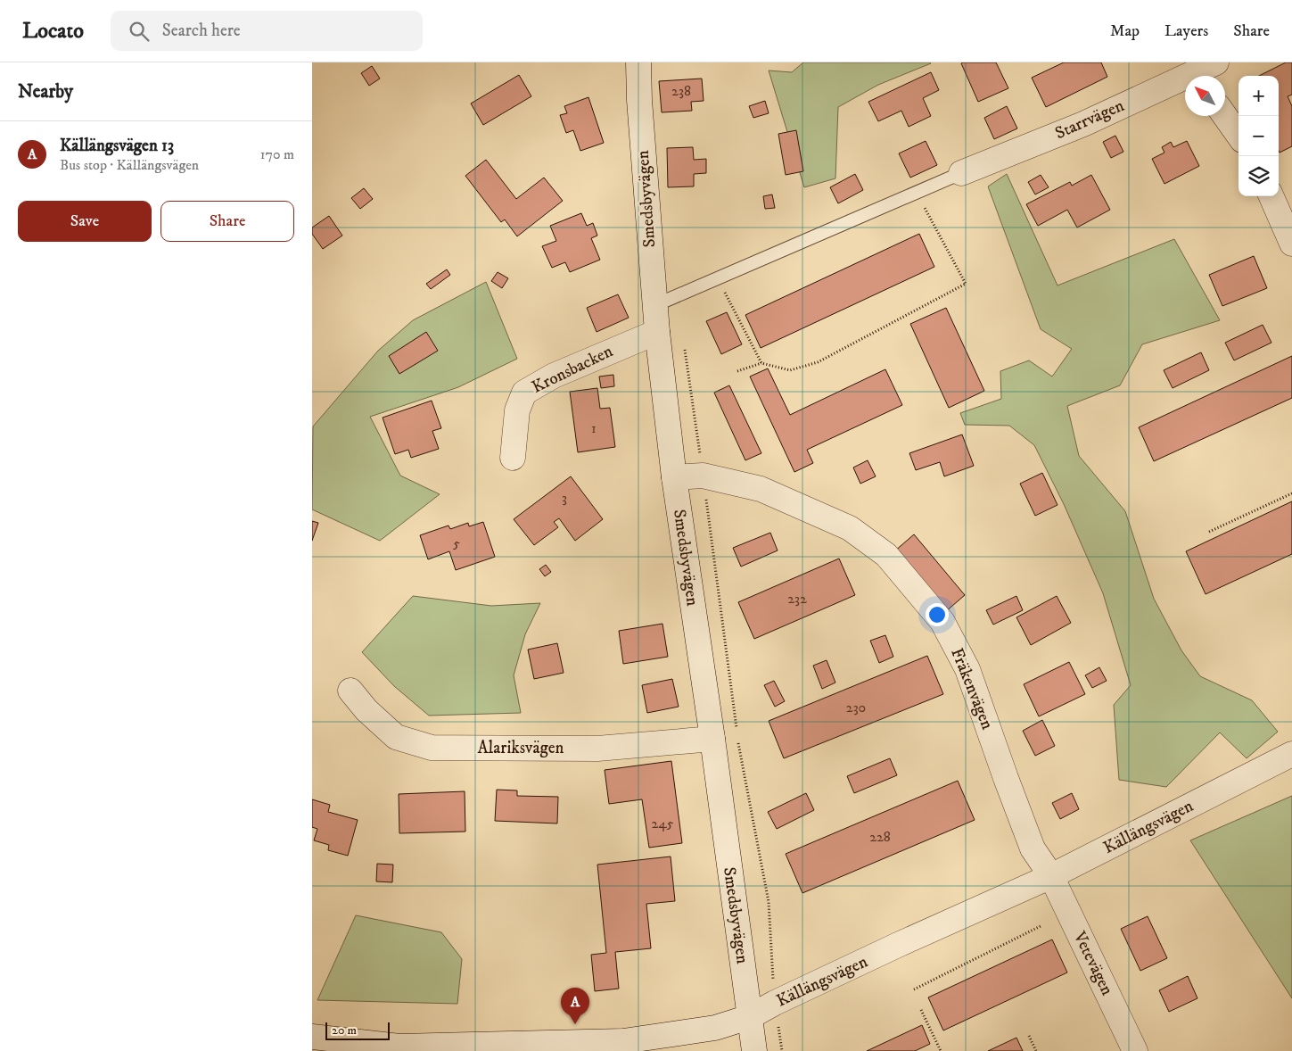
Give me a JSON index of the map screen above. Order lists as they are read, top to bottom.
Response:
{
  "streets": {
    "street": [
      "Starrvägen",
      "Smedsbyvägen",
      "Kronsbacken",
      "Fräkenvägen",
      "Alariksvägen",
      "Källängsvägen",
      "Vetevägen"
    ]
  },
  "crossings": [
    ["Smedsbyvägen", "Kronsbacken"],
    ["Smedsbyvägen", "Fräkenvägen"],
    ["Smedsbyvägen", "Alariksvägen"],
    ["Smedsbyvägen", "Källängsvägen"],
    ["Fräkenvägen", "Källängsvägen"],
    ["Fräkenvägen", "Vetevägen"],
    ["Källängsvägen", "Vetevägen"]
  ],
  "house_numbers": [
    "238",
    "1",
    "3",
    "5",
    "232",
    "230",
    "245",
    "228"
  ],
  "scale_bar": "20 m",
  "north": "top left",
  "page": {
    "header": "Locato",
    "search": "Search here",
    "nav": ["Map", "Layers", "Share"],
    "heading": "Nearby",
    "map_buttons": ["+", "−"],
    "list": [
      {
        "mark": "A",
        "name": "Källängsvägen 13",
        "note": "Bus stop · Källängsvägen",
        "value": "170 m"
      }
    ],
    "buttons": ["Save", "Share"],
    "pins": "A",
    "scale": "20 m"
  }
}
